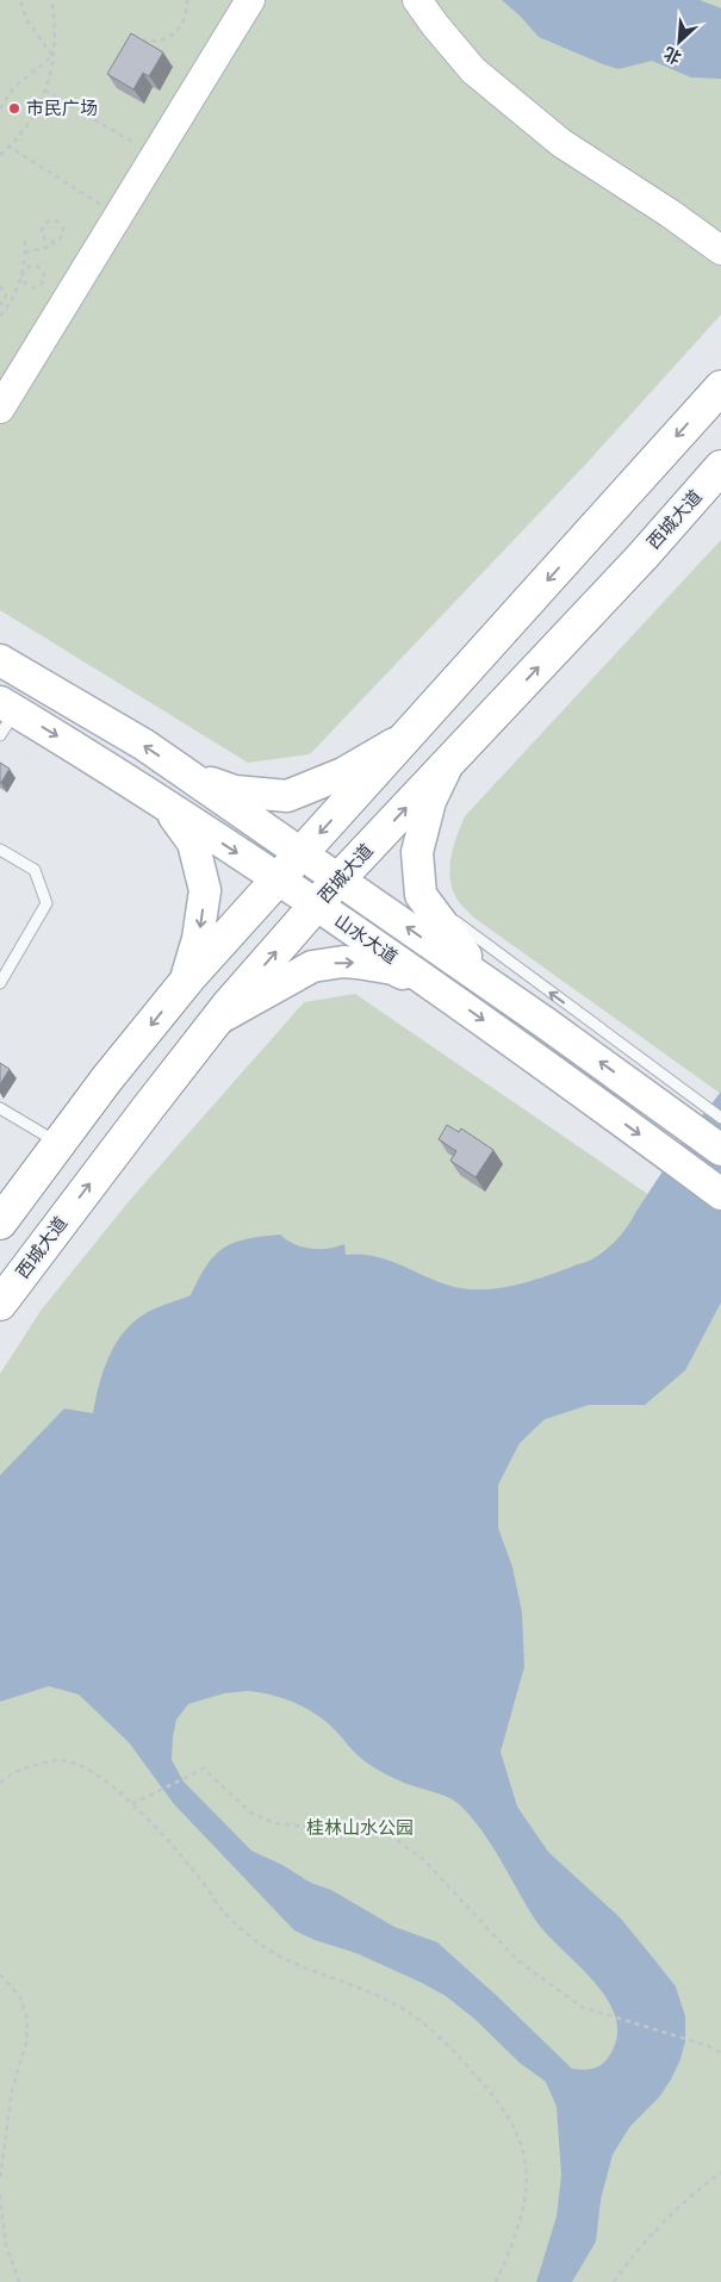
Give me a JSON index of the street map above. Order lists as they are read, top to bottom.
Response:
{
  "streets": {
    "highway": ["西城大道"],
    "main road": ["山水大道"]
  },
  "crossings": [
    ["西城大道", "山水大道"]
  ],
  "parks": ["桂林山水公园"],
  "places": ["市民广场"],
  "north": "bottom left"
}
